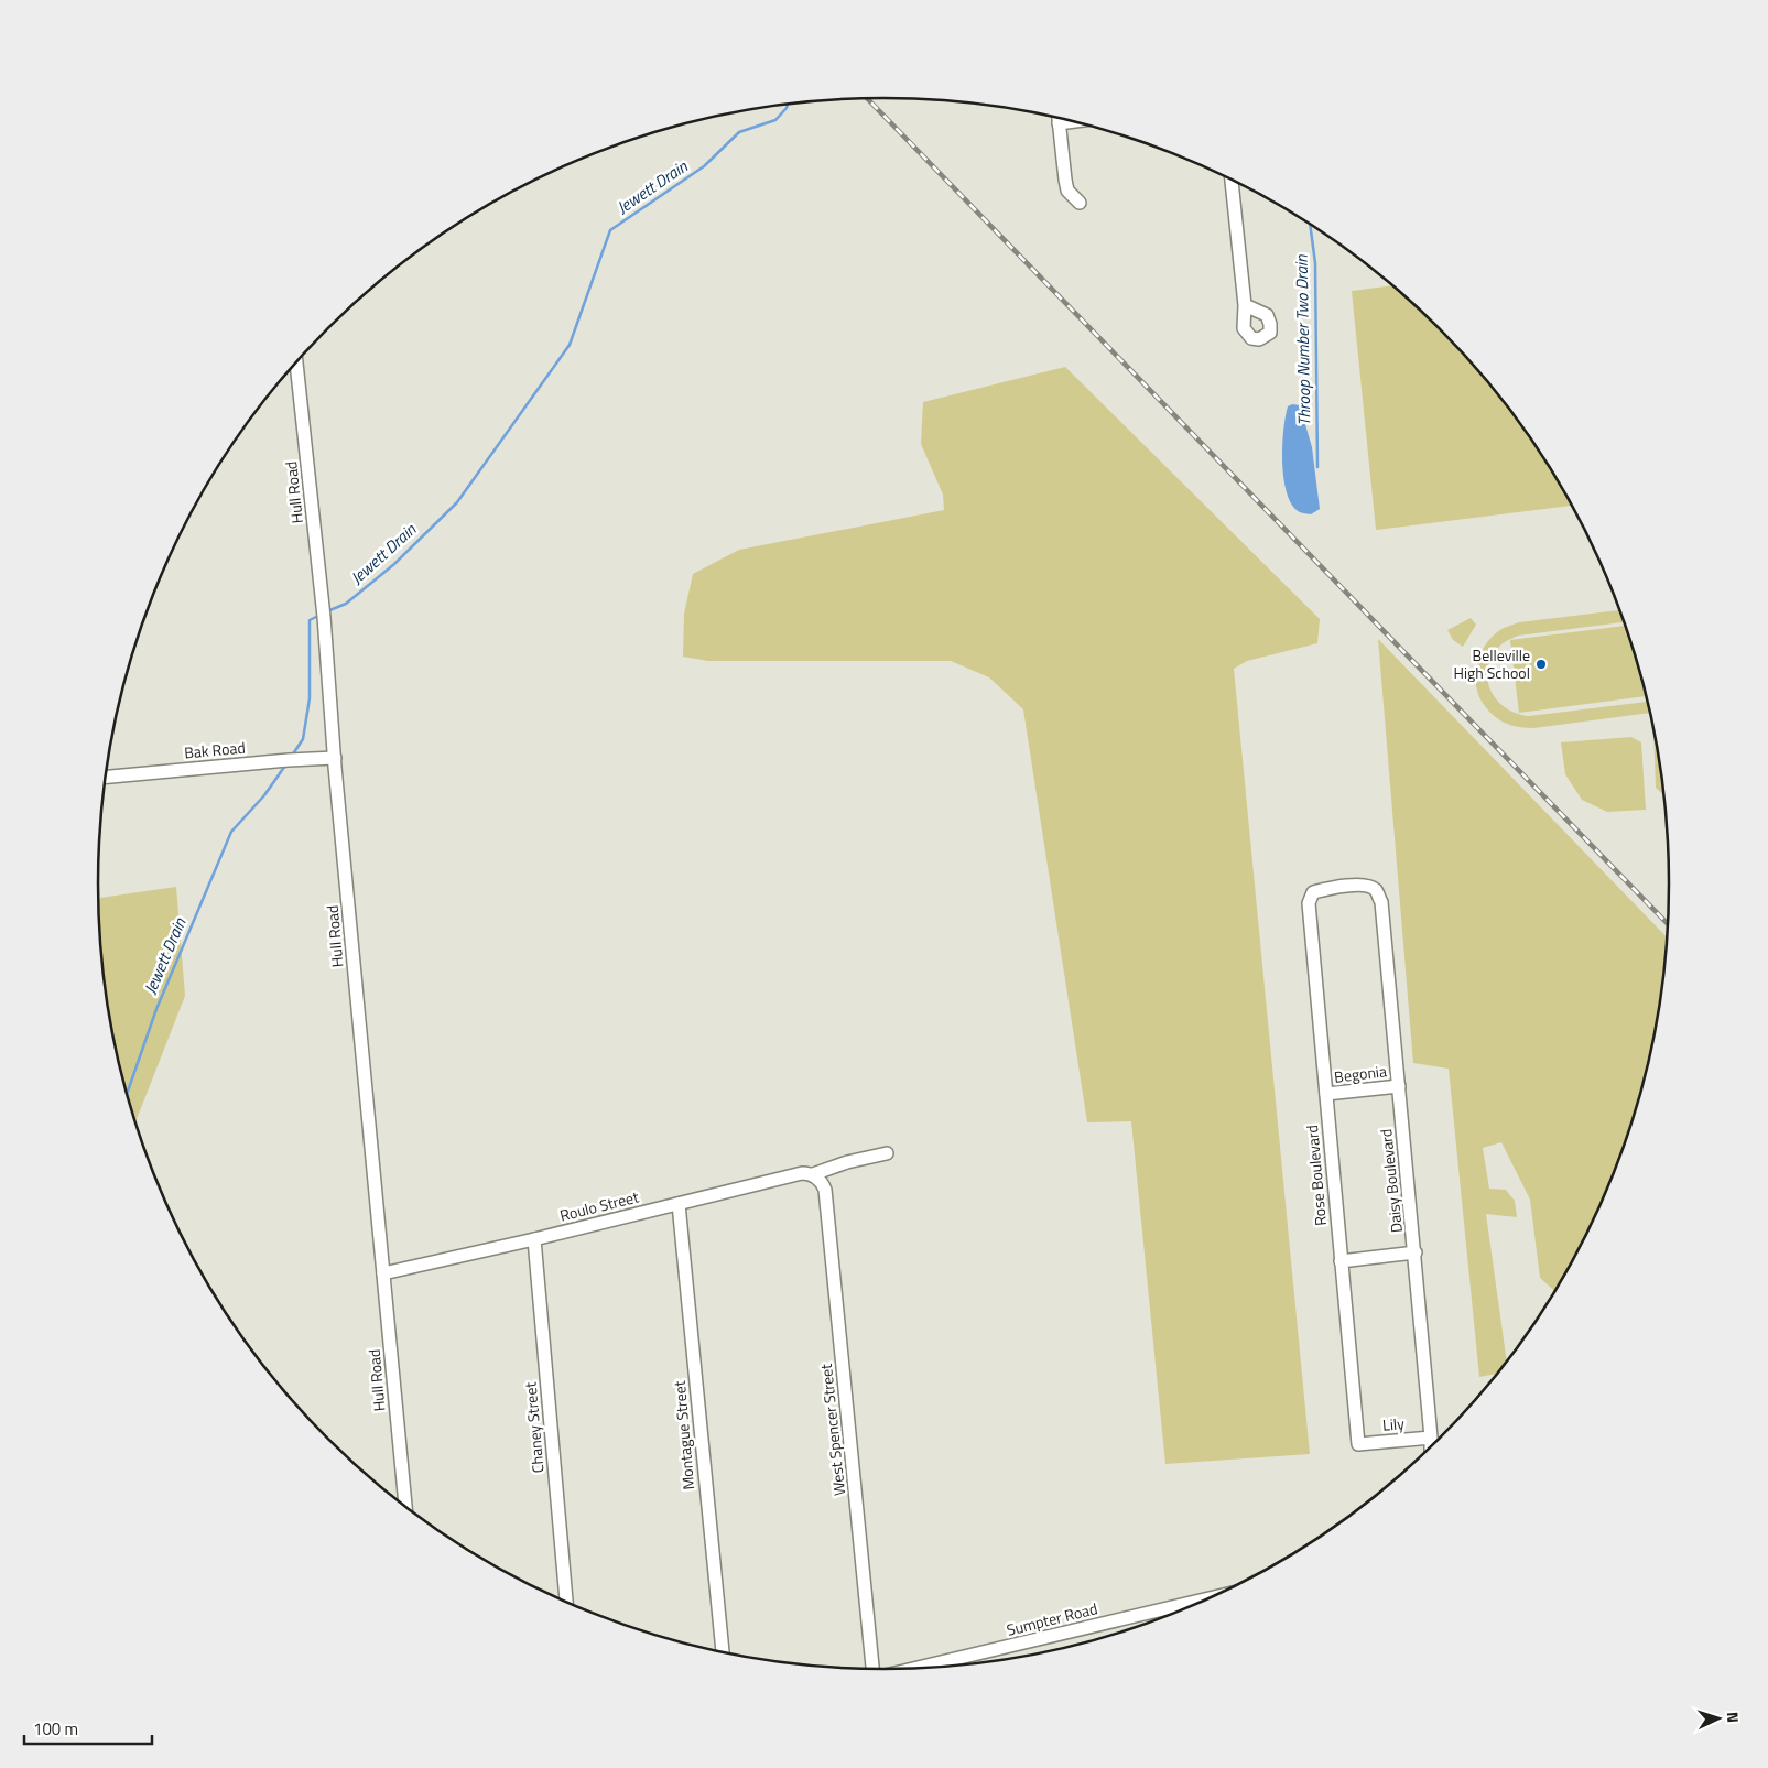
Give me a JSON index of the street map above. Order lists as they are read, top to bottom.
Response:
{
  "streets": {
    "street": [
      "Hull Road",
      "Bak Road",
      "Begonia",
      "Rose Boulevard",
      "Daisy Boulevard",
      "Roulo Street",
      "Lily",
      "Chaney Street",
      "West Spencer Street",
      "Montague Street",
      "Sumpter Road"
    ]
  },
  "crossings": [
    ["Hull Road", "Bak Road"],
    ["Hull Road", "Roulo Street"],
    ["Begonia", "Rose Boulevard"],
    ["Begonia", "Daisy Boulevard"],
    ["Rose Boulevard", "Daisy Boulevard"],
    ["Rose Boulevard", "Lily"],
    ["Daisy Boulevard", "Lily"],
    ["Roulo Street", "Chaney Street"],
    ["Roulo Street", "West Spencer Street"],
    ["Roulo Street", "Montague Street"]
  ],
  "water": ["Jewett Drain", "Throop Number Two Drain"],
  "places": ["Belleville High School"],
  "scale_bar": "100 m",
  "north": "right"
}
